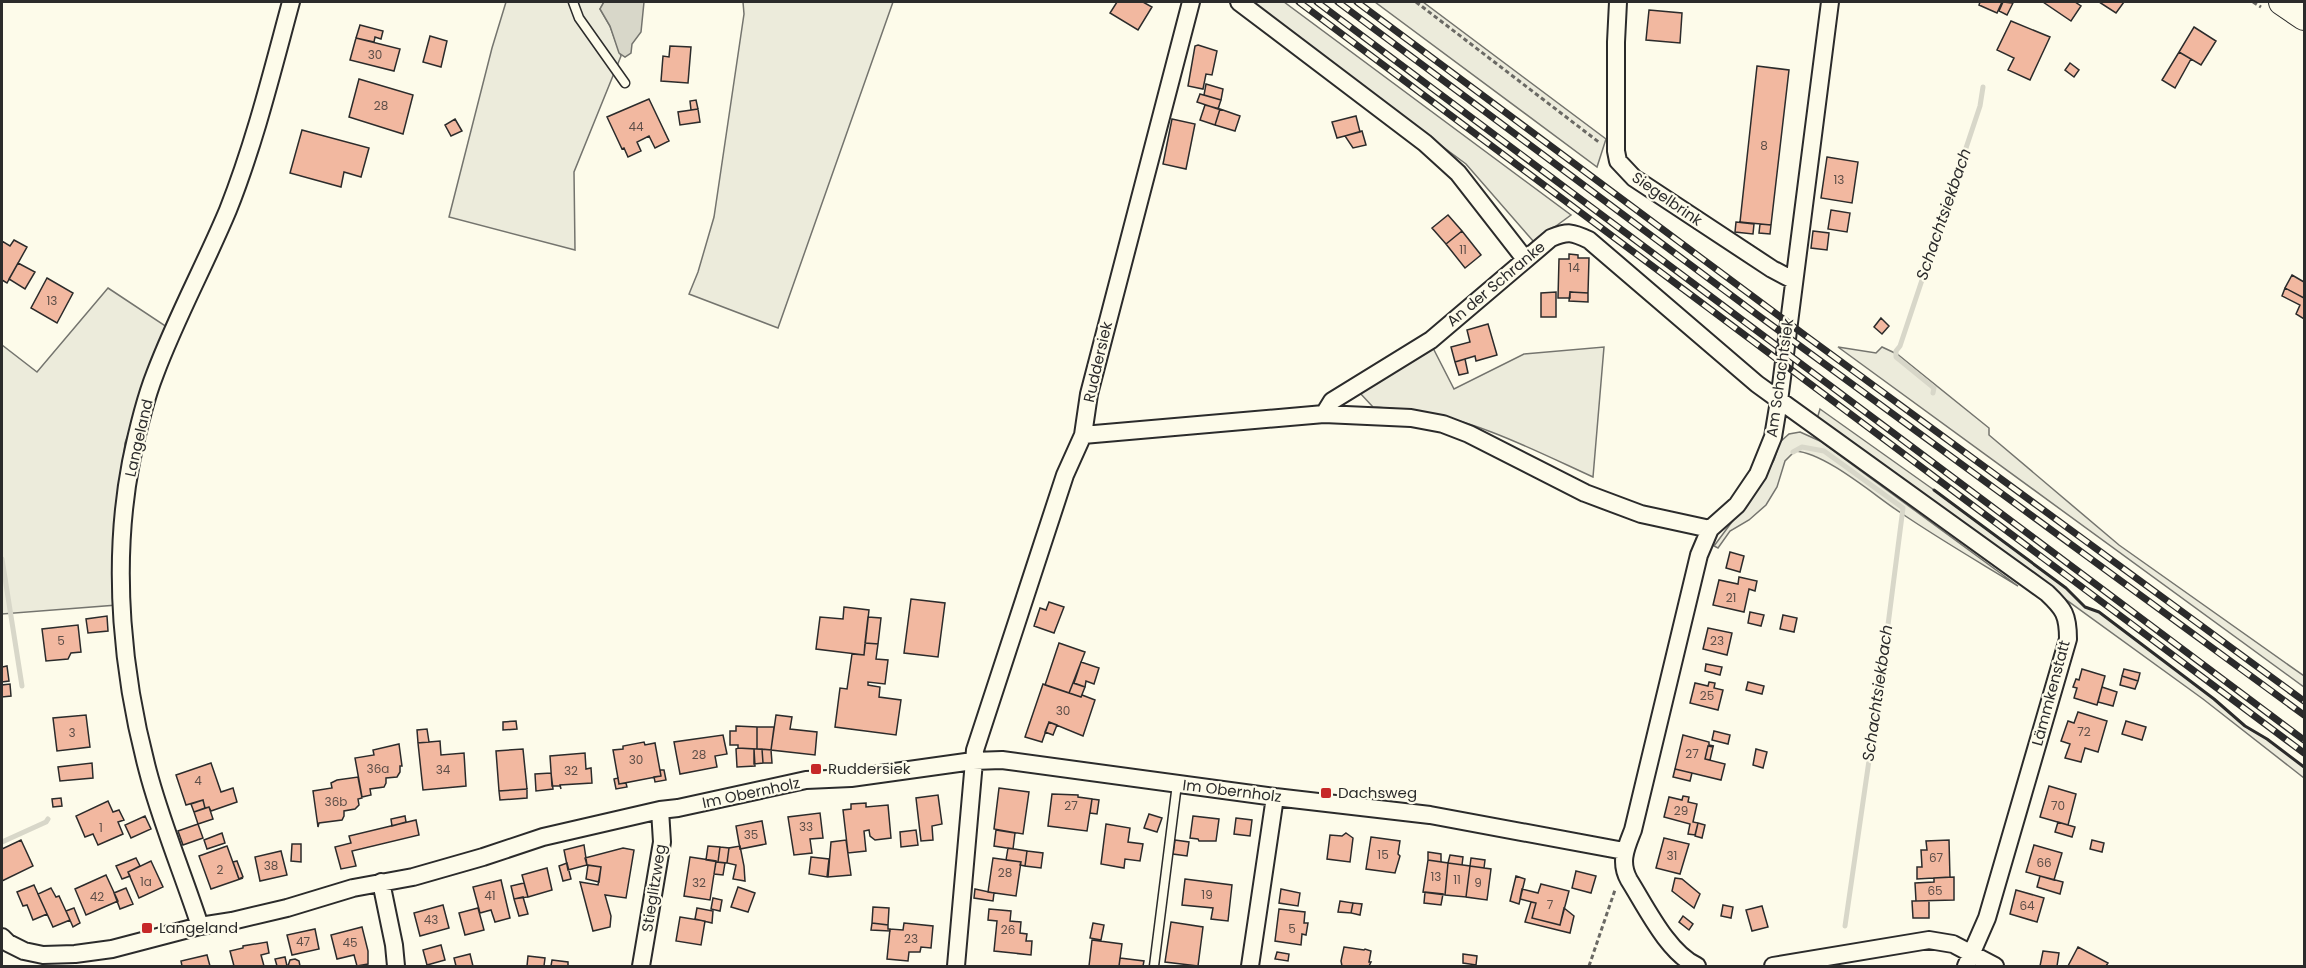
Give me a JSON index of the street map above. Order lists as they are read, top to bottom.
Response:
{
  "streets": {
    "street": [
      "Siegelbrink",
      "An der Schranke",
      "Ruddersiek",
      "Am Schachtsiek",
      "Langeland",
      "Lämmkenstatt",
      "Im Obernholz",
      "Stieglitzweg"
    ]
  },
  "crossings": [
    ["Siegelbrink", "Am Schachtsiek"],
    ["An der Schranke", "Am Schachtsiek"],
    ["An der Schranke", "Lämmkenstatt"],
    ["Ruddersiek", "Im Obernholz"],
    ["Am Schachtsiek", "Lämmkenstatt"],
    ["Am Schachtsiek", "Im Obernholz"],
    ["Langeland", "Im Obernholz"],
    ["Im Obernholz", "Stieglitzweg"]
  ],
  "water": ["Schachtsiekbach"],
  "places": {
    "transit": ["Ruddersiek", "Dachsweg", "Langeland"]
  },
  "house_numbers": [
    "30",
    "28",
    "44",
    "8",
    "13",
    "11",
    "14",
    "13",
    "21",
    "5",
    "23",
    "25",
    "30",
    "72",
    "3",
    "27",
    "28",
    "30",
    "36a",
    "34",
    "32",
    "4",
    "36b",
    "27",
    "70",
    "29",
    "33",
    "1",
    "35",
    "15",
    "31",
    "67",
    "66",
    "38",
    "2",
    "28",
    "13",
    "11",
    "1a",
    "32",
    "9",
    "65",
    "19",
    "41",
    "42",
    "7",
    "64",
    "43",
    "5",
    "26",
    "23",
    "47",
    "45"
  ]
}
